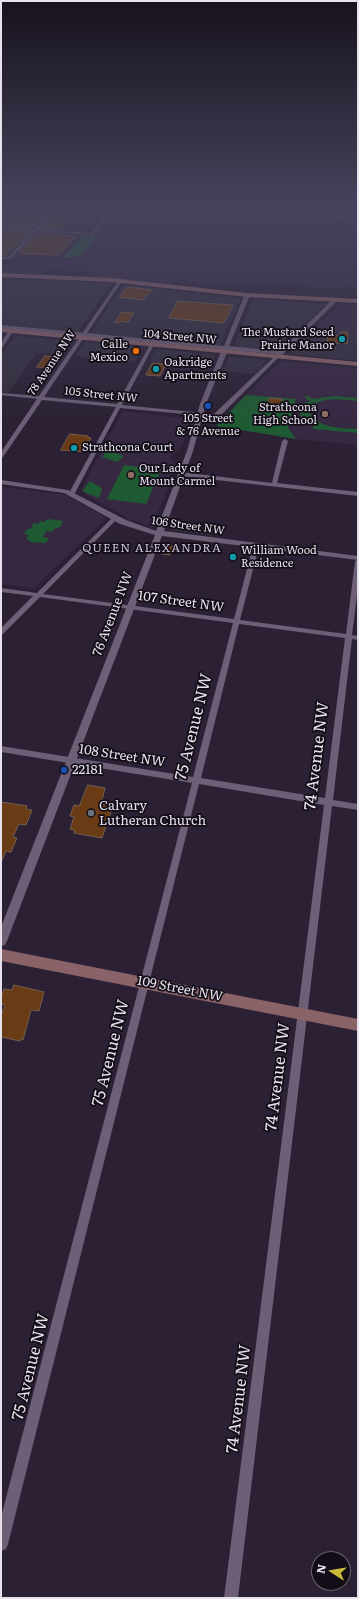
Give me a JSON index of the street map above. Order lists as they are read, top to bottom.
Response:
{
  "streets": {
    "main road": ["104 Street NW", "109 Street NW"],
    "street": [
      "78 Avenue NW",
      "105 Street NW",
      "106 Street NW",
      "107 Street NW",
      "76 Avenue NW",
      "75 Avenue NW",
      "108 Street NW",
      "74 Avenue NW"
    ]
  },
  "crossings": [
    ["104 Street NW", "78 Avenue NW"],
    ["104 Street NW", "105 Street NW"],
    ["104 Street NW", "76 Avenue NW"],
    ["78 Avenue NW", "105 Street NW"],
    ["105 Street NW", "76 Avenue NW"],
    ["106 Street NW", "76 Avenue NW"],
    ["106 Street NW", "75 Avenue NW"],
    ["106 Street NW", "74 Avenue NW"],
    ["107 Street NW", "76 Avenue NW"],
    ["107 Street NW", "75 Avenue NW"],
    ["107 Street NW", "74 Avenue NW"],
    ["76 Avenue NW", "108 Street NW"],
    ["75 Avenue NW", "108 Street NW"],
    ["75 Avenue NW", "109 Street NW"],
    ["108 Street NW", "74 Avenue NW"],
    ["74 Avenue NW", "109 Street NW"]
  ],
  "districts": ["QUEEN ALEXANDRA"],
  "places": [
    "The Mustard Seed Prairie Manor",
    "Calle Mexico",
    "Oakridge Apartments",
    "105 Street & 76 Avenue",
    "Strathcona High School",
    "Strathcona Court",
    "Our Lady of Mount Carmel",
    "William Wood Residence",
    "22181",
    "Calvary Lutheran Church"
  ],
  "north": "left"
}
